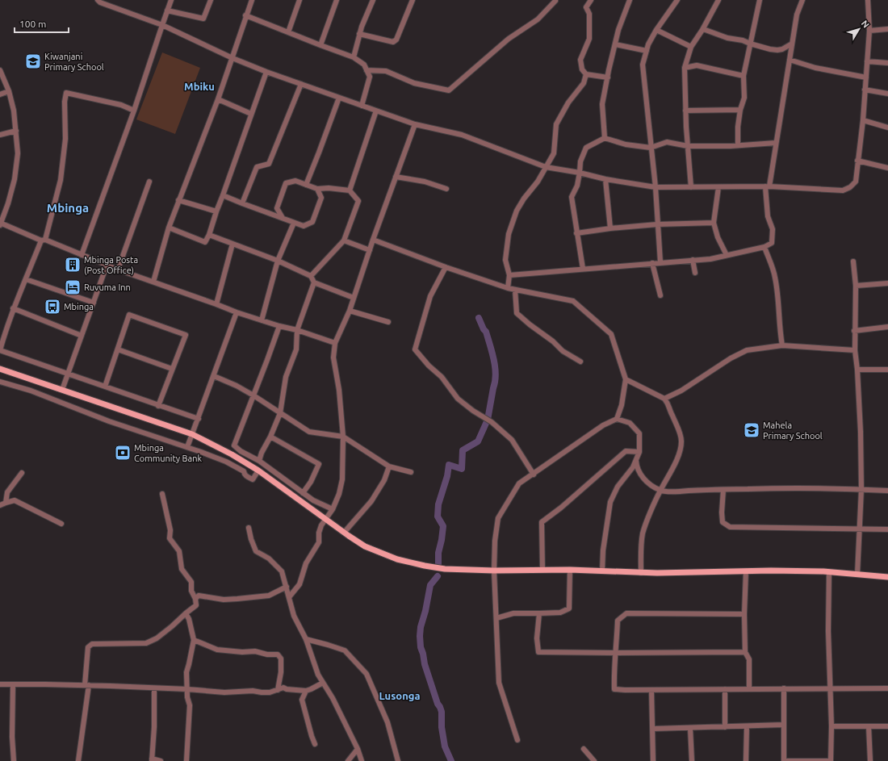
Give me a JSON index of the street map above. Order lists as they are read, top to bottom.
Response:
{
  "districts": ["Mbiku", "Mbinga", "Lusonga"],
  "places": {
    "school or university": ["Kiwanjani Primary School", "Mahela Primary School"],
    "building": ["Mbinga Posta (Post Office)"],
    "hotel": ["Ruvuma Inn"],
    "bus stop": ["Mbinga"],
    "bank": ["Mbinga Community Bank"]
  },
  "scale_bar": "100 m",
  "north": "top right"
}
